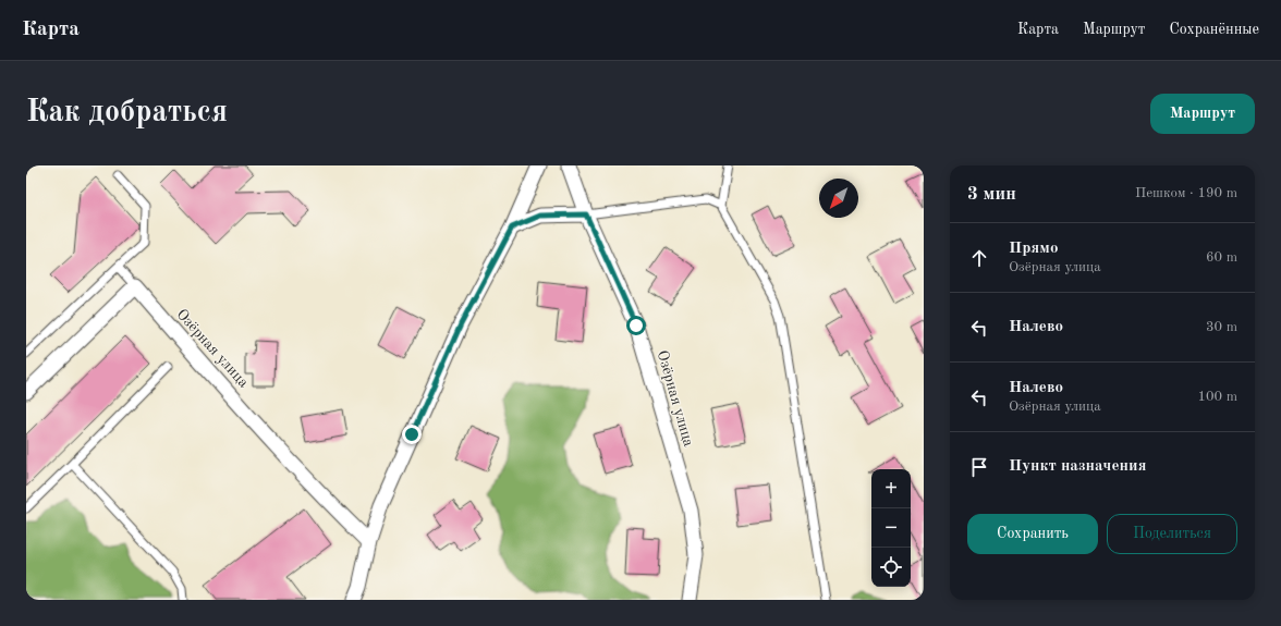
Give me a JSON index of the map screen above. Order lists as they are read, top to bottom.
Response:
{
  "streets": {
    "street": ["Озёрная улица"]
  },
  "north": "bottom left",
  "page": {
    "header": "Карта",
    "nav": ["Карта", "Маршрут", "Сохранённые"],
    "buttons": [
      "Маршрут",
      ["Сохранить", "Поделиться"]
    ],
    "title": "Как добраться",
    "heading": ["3 мин", "Пешком · 190 m"],
    "list": [
      ["Прямо", "Озёрная улица", "60 m"],
      ["Налево", "30 m"],
      ["Налево", "Озёрная улица", "100 m"],
      "Пункт назначения"
    ],
    "map_buttons": ["+", "−"]
  }
}
